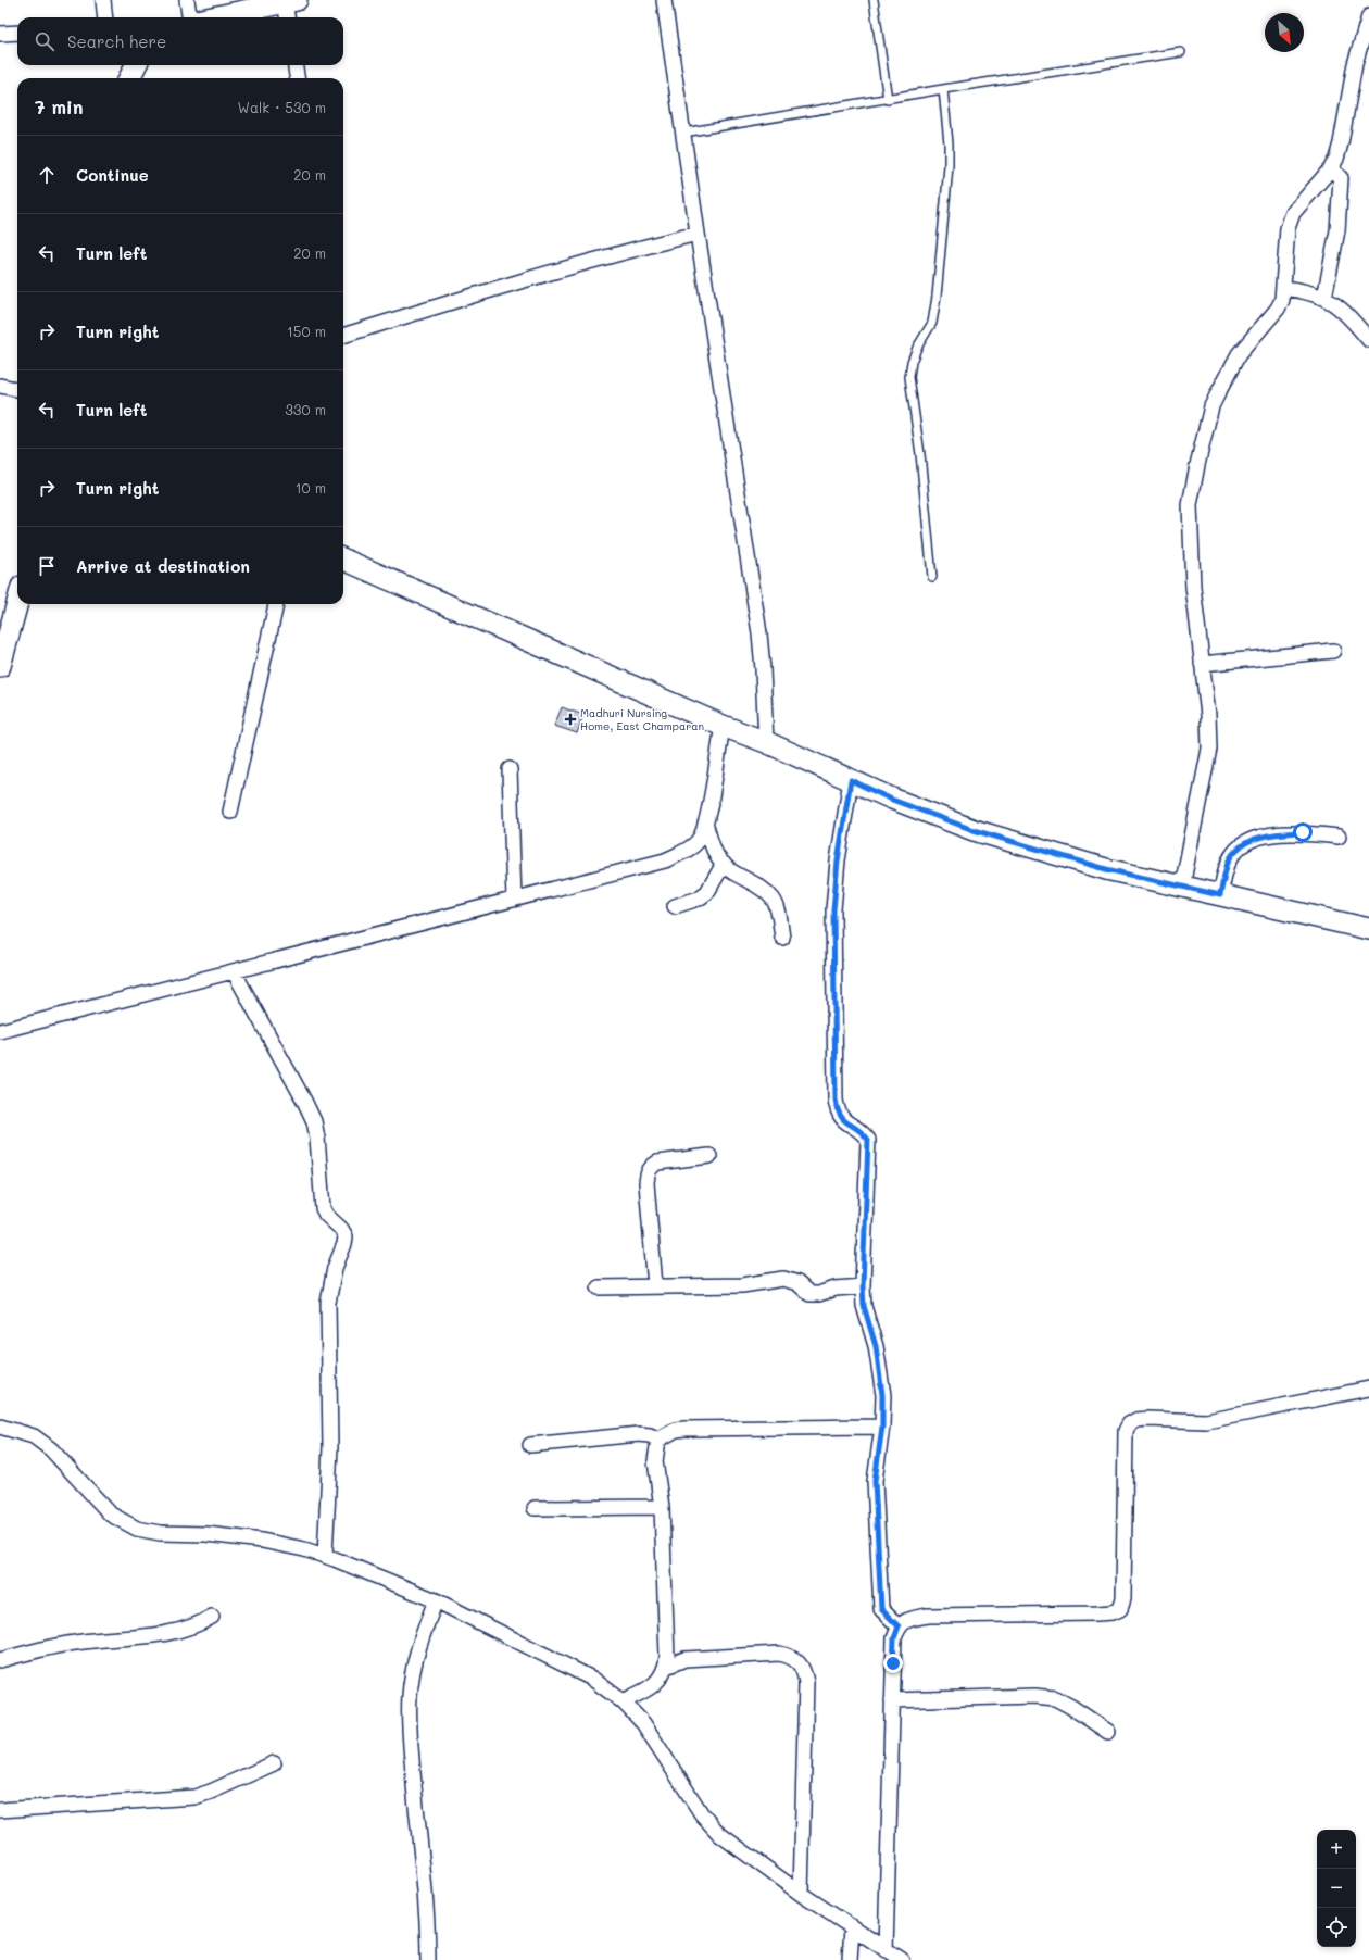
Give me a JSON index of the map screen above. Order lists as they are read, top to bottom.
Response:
{
  "places": {
    "health": ["Madhuri Nursing Home, East Champaran"]
  },
  "north": "bottom right",
  "page": {
    "search": "Search here",
    "heading": ["7 min", "Walk · 530 m"],
    "list": [
      ["Continue", "20 m"],
      ["Turn left", "20 m"],
      ["Turn right", "150 m"],
      ["Turn left", "330 m"],
      ["Turn right", "10 m"],
      "Arrive at destination"
    ],
    "map_buttons": ["+", "−"]
  }
}
